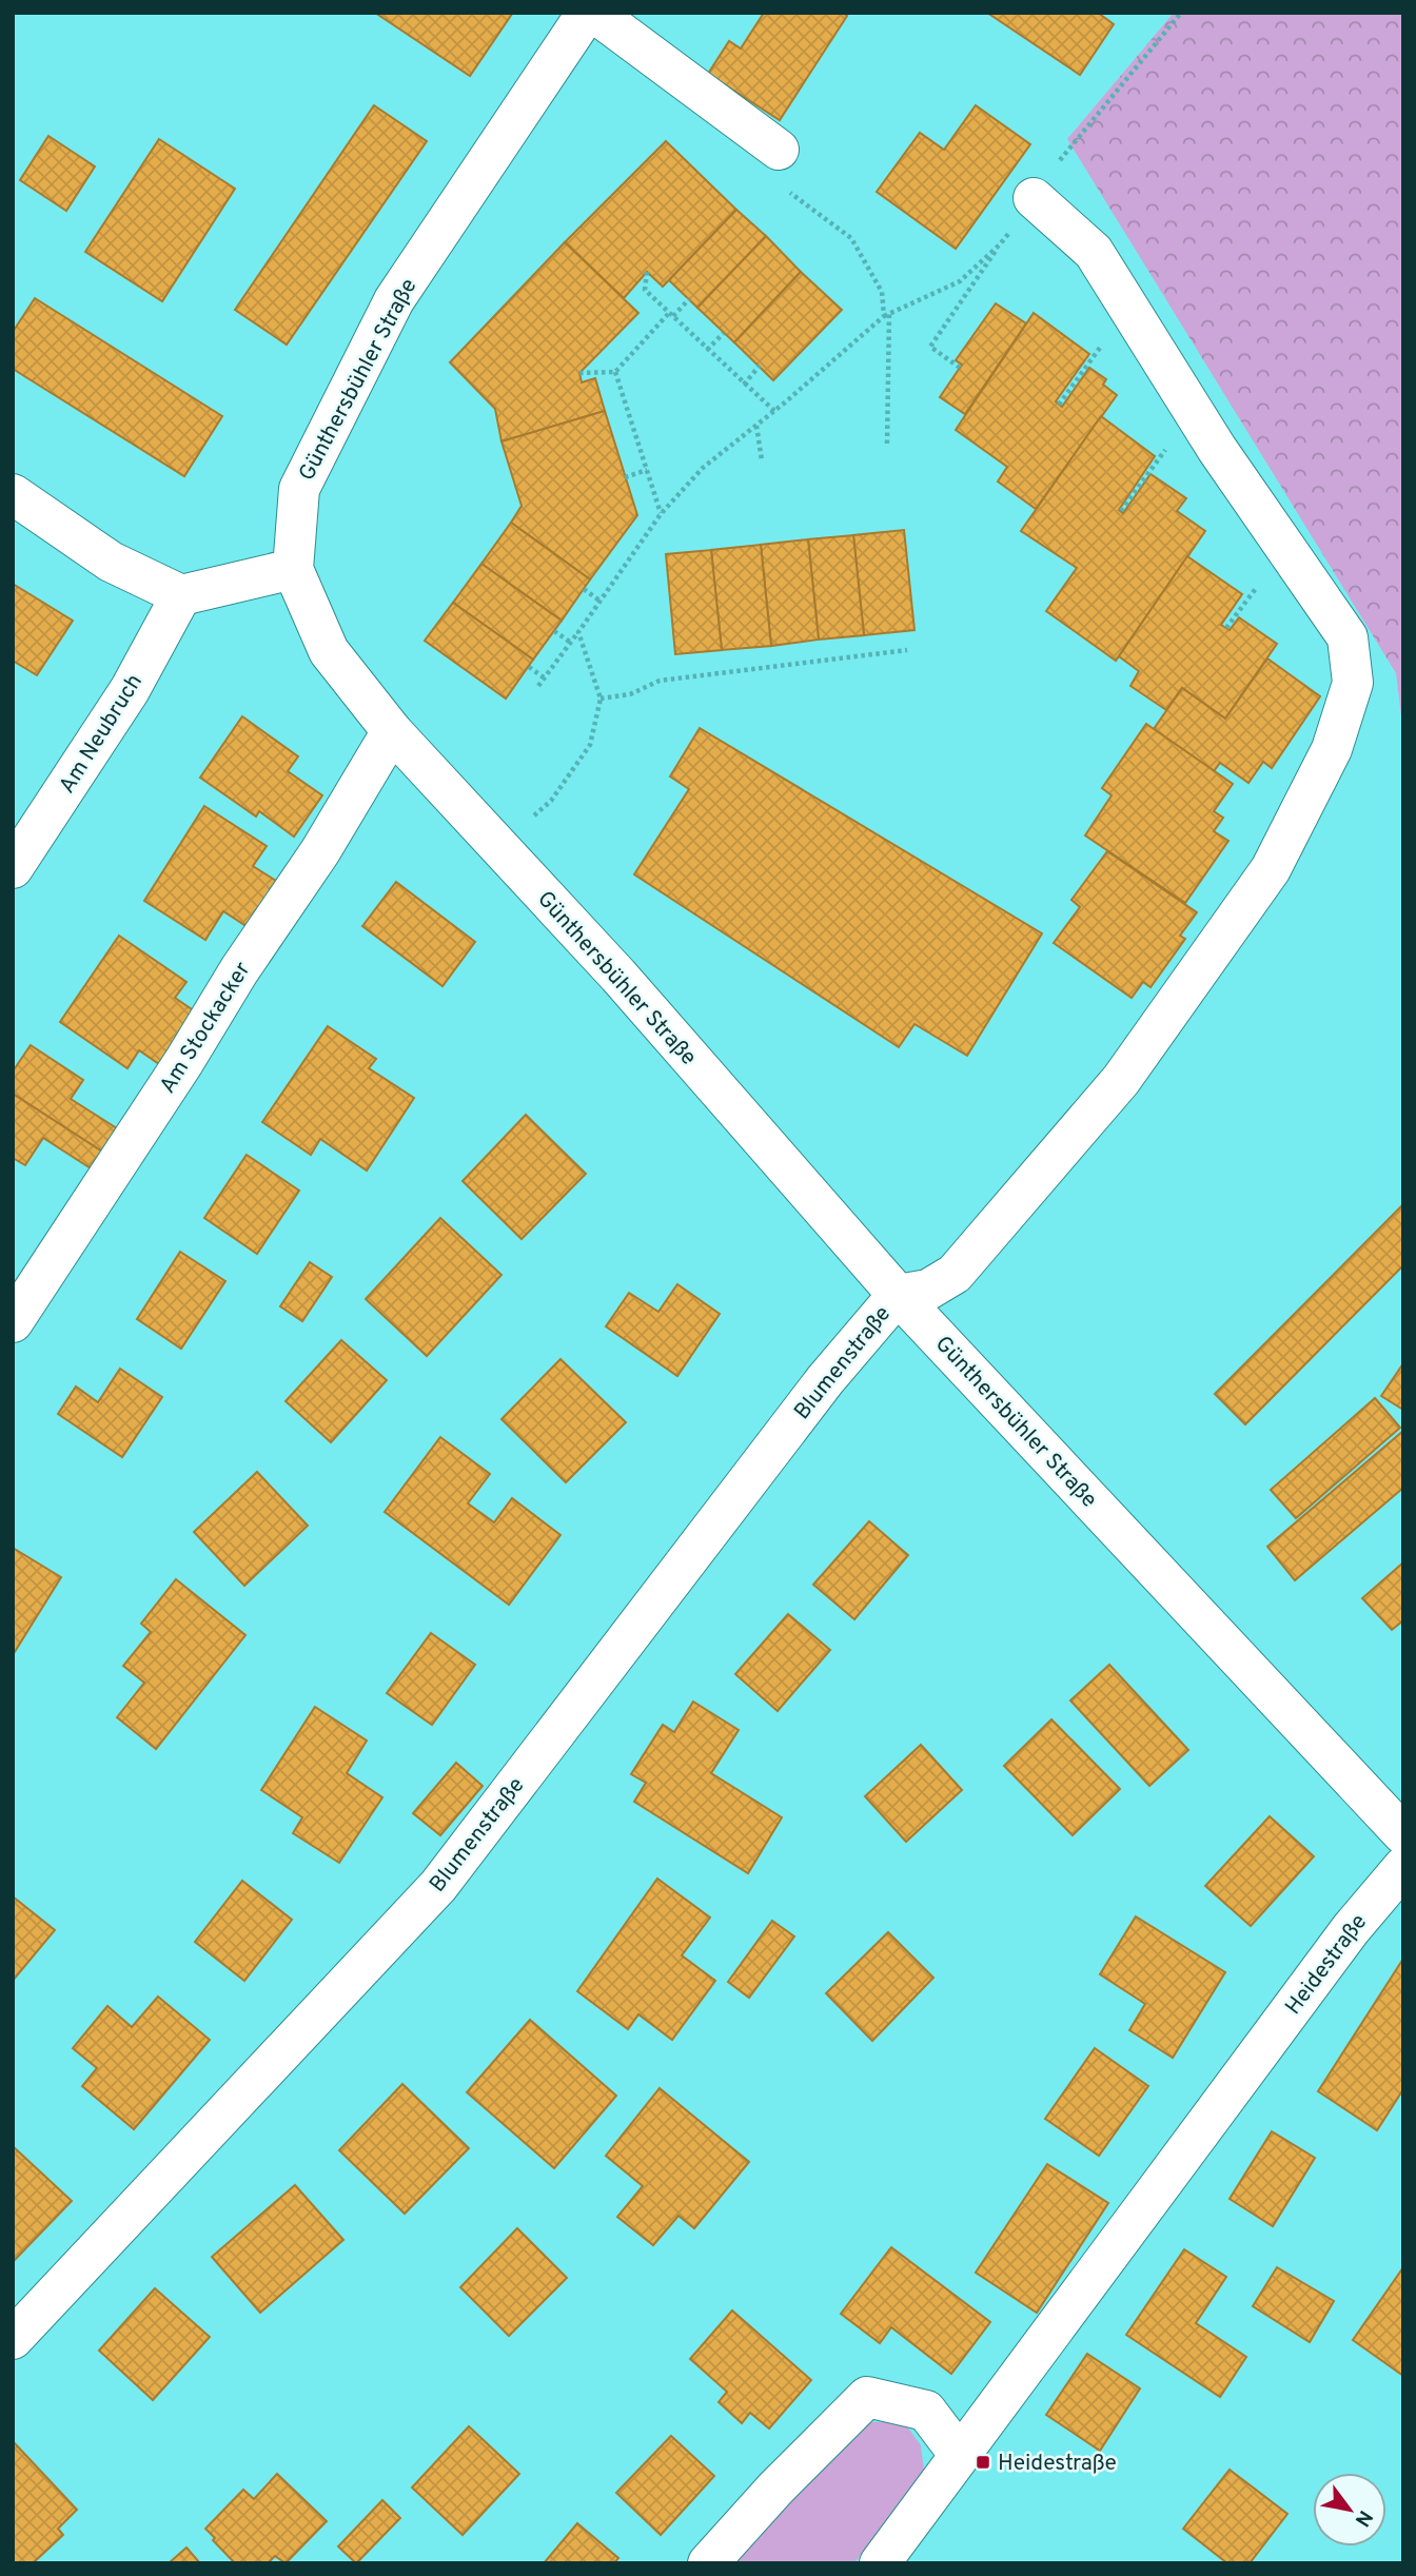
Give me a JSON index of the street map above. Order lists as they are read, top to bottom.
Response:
{
  "streets": {
    "street": [
      "Günthersbühler Straße",
      "Am Neubruch",
      "Am Stockacker",
      "Blumenstraße",
      "Heidestraße"
    ]
  },
  "crossings": [
    ["Günthersbühler Straße", "Am Stockacker"],
    ["Günthersbühler Straße", "Blumenstraße"]
  ],
  "places": {
    "transit": ["Heidestraße"]
  },
  "north": "bottom right"
}
